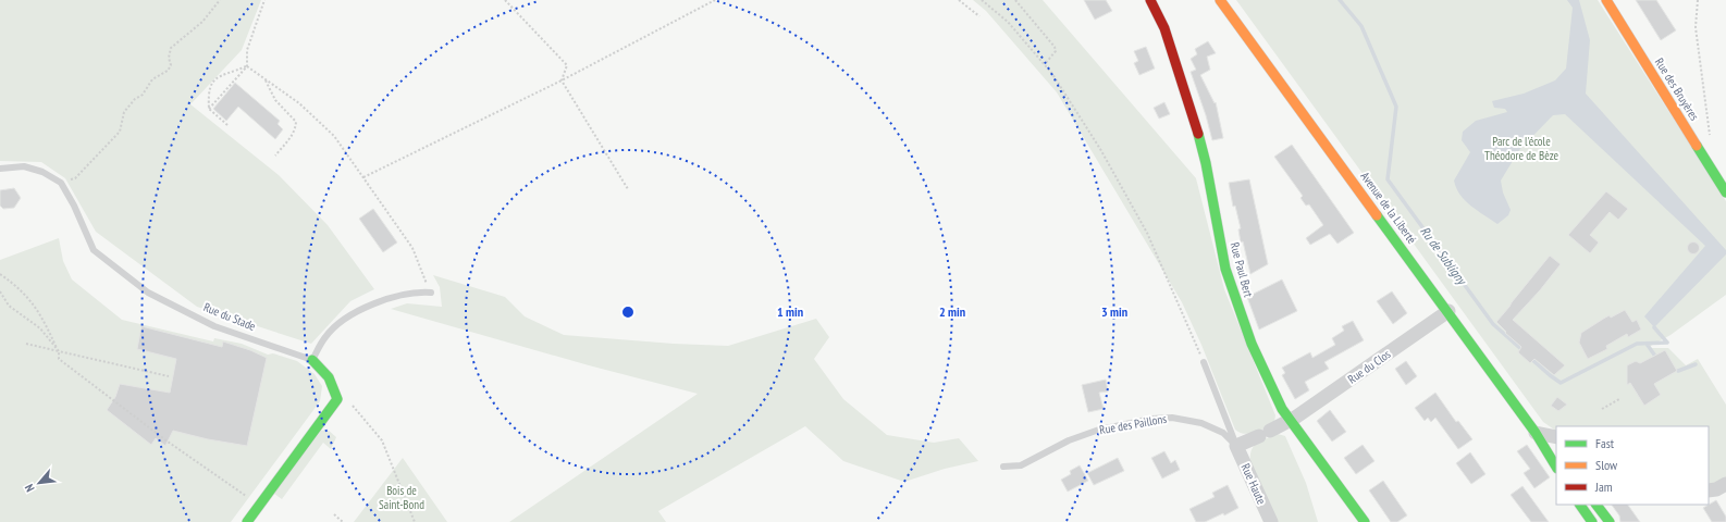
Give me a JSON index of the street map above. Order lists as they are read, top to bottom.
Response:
{
  "streets": {
    "street": [
      "Rue des Bruyères",
      "Avenue de la Liberté",
      "Rue Paul Bert",
      "Rue du Stade",
      "Rue du Clos",
      "Rue Haute"
    ],
    "lane": ["Rue des Paillons"]
  },
  "crossings": [
    ["Avenue de la Liberté", "Rue du Clos"],
    ["Rue Paul Bert", "Rue du Clos"],
    ["Rue des Paillons", "Rue Haute"]
  ],
  "water": ["Ru de Subligny"],
  "parks": ["Parc de l'école Théodore de Bèze", "Bois de Saint-Bond"],
  "legend": ["Fast", "Slow", "Jam"],
  "north": "bottom left",
  "rings": ["1 min", "2 min", "3 min"]
}
